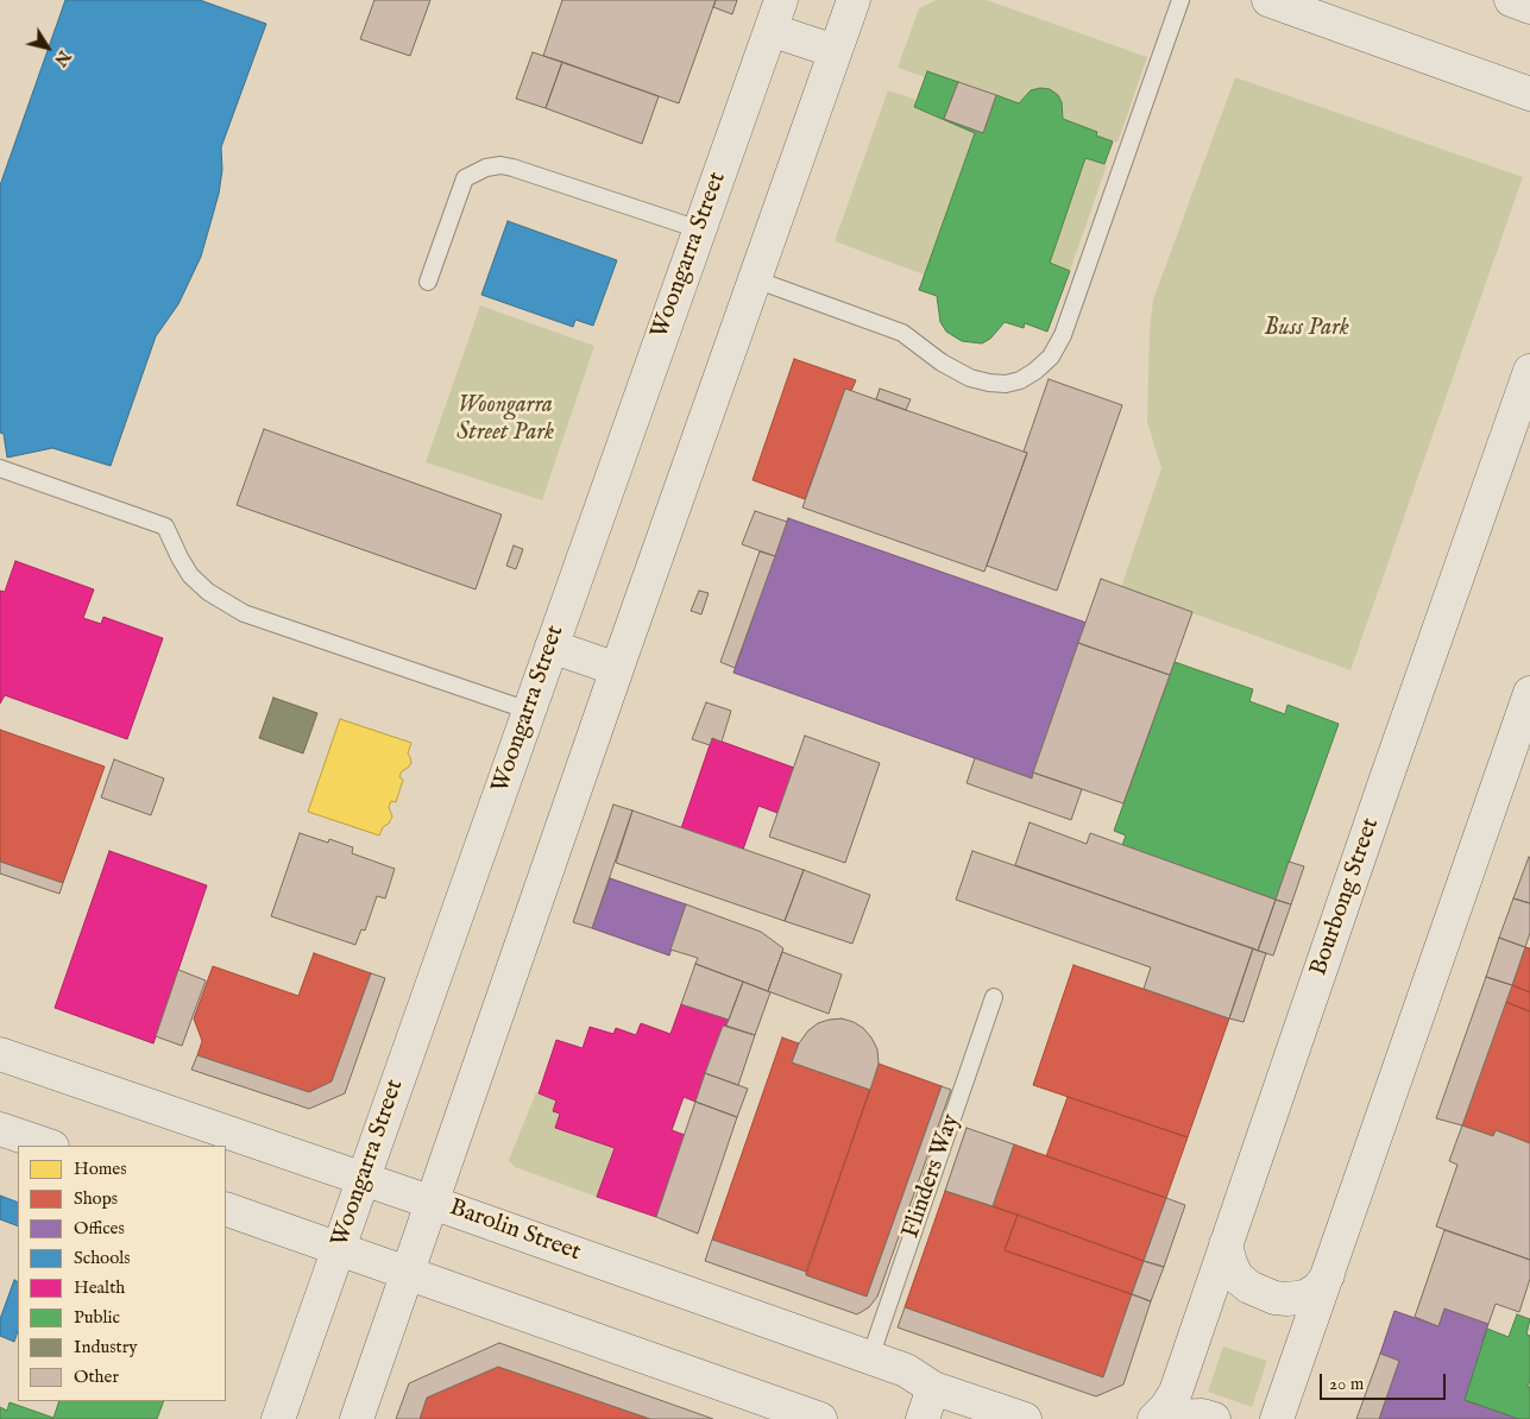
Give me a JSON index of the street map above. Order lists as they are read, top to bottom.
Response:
{
  "streets": {
    "main road": ["Woongarra Street", "Bourbong Street", "Barolin Street"],
    "lane": ["Flinders Way"]
  },
  "crossings": [
    ["Woongarra Street", "Barolin Street"],
    ["Flinders Way", "Barolin Street"]
  ],
  "parks": ["Buss Park", "Woongarra Street Park"],
  "legend": [
    "Homes",
    "Shops",
    "Offices",
    "Schools",
    "Health",
    "Public",
    "Industry",
    "Other"
  ],
  "scale_bar": "20 m",
  "north": "bottom right"
}
